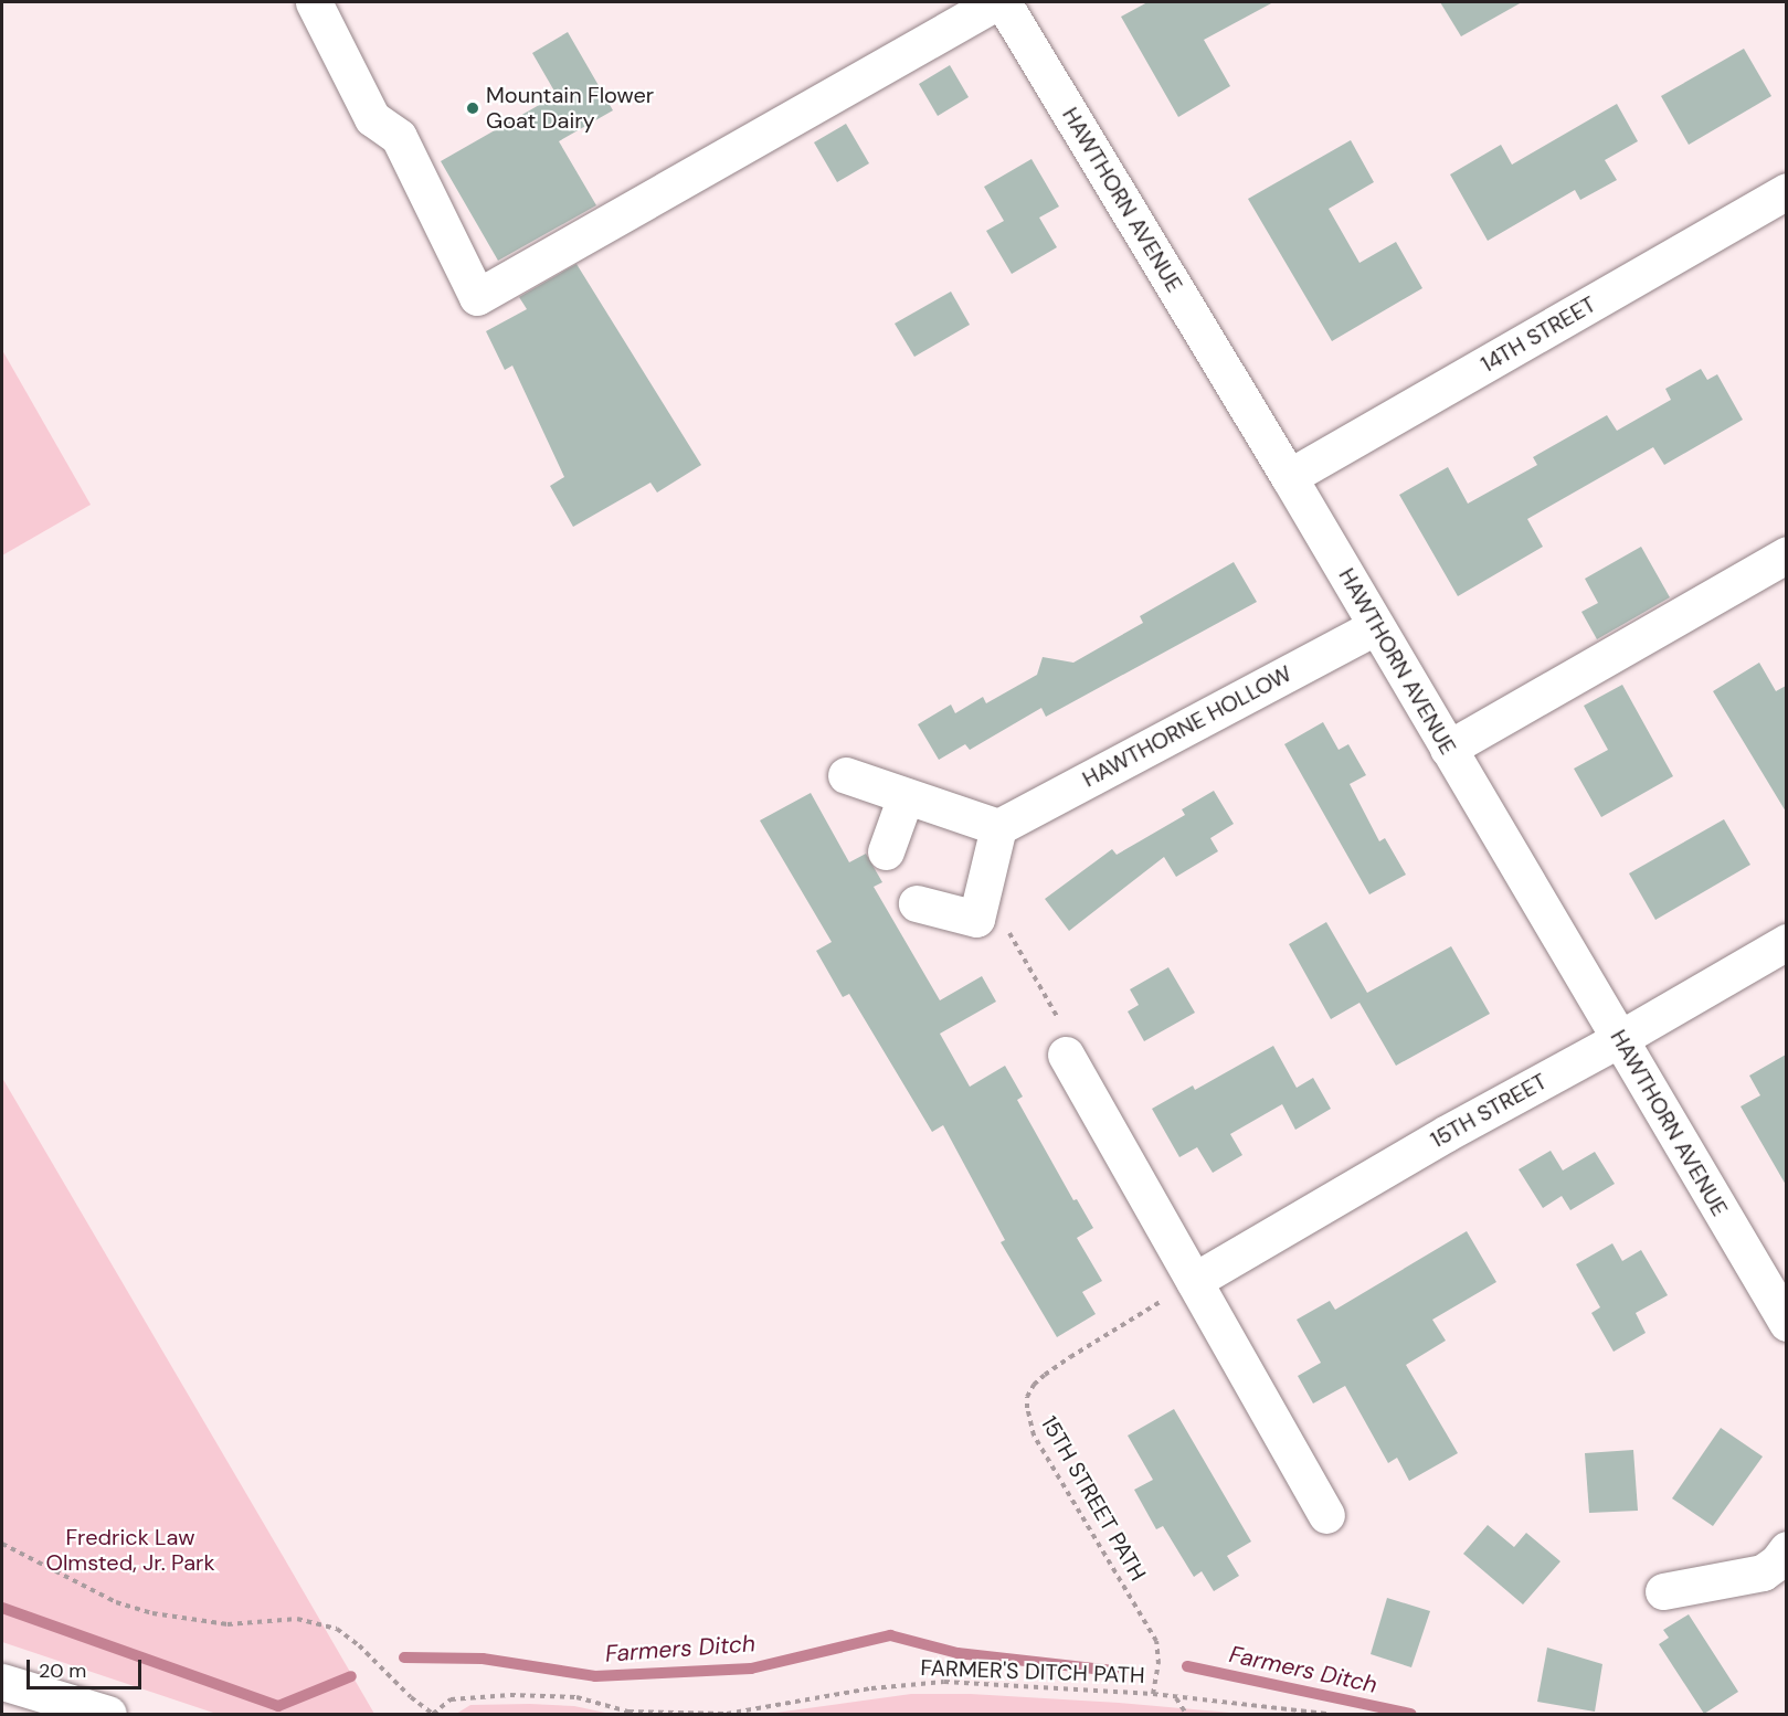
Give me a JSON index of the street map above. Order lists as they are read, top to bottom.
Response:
{
  "streets": {
    "street": [
      "HAWTHORN AVENUE",
      "14TH STREET",
      "HAWTHORNE HOLLOW",
      "15TH STREET"
    ],
    "path": ["15TH STREET PATH", "FARMER'S DITCH PATH"]
  },
  "crossings": [
    ["HAWTHORN AVENUE", "14TH STREET"],
    ["HAWTHORN AVENUE", "HAWTHORNE HOLLOW"],
    ["HAWTHORN AVENUE", "15TH STREET"],
    ["15TH STREET", "15TH STREET PATH"],
    ["15TH STREET PATH", "FARMER'S DITCH PATH"]
  ],
  "water": ["Farmers Ditch"],
  "parks": ["Fredrick Law Olmsted, Jr. Park"],
  "places": ["Mountain Flower Goat Dairy"],
  "scale_bar": "20 m"
}
